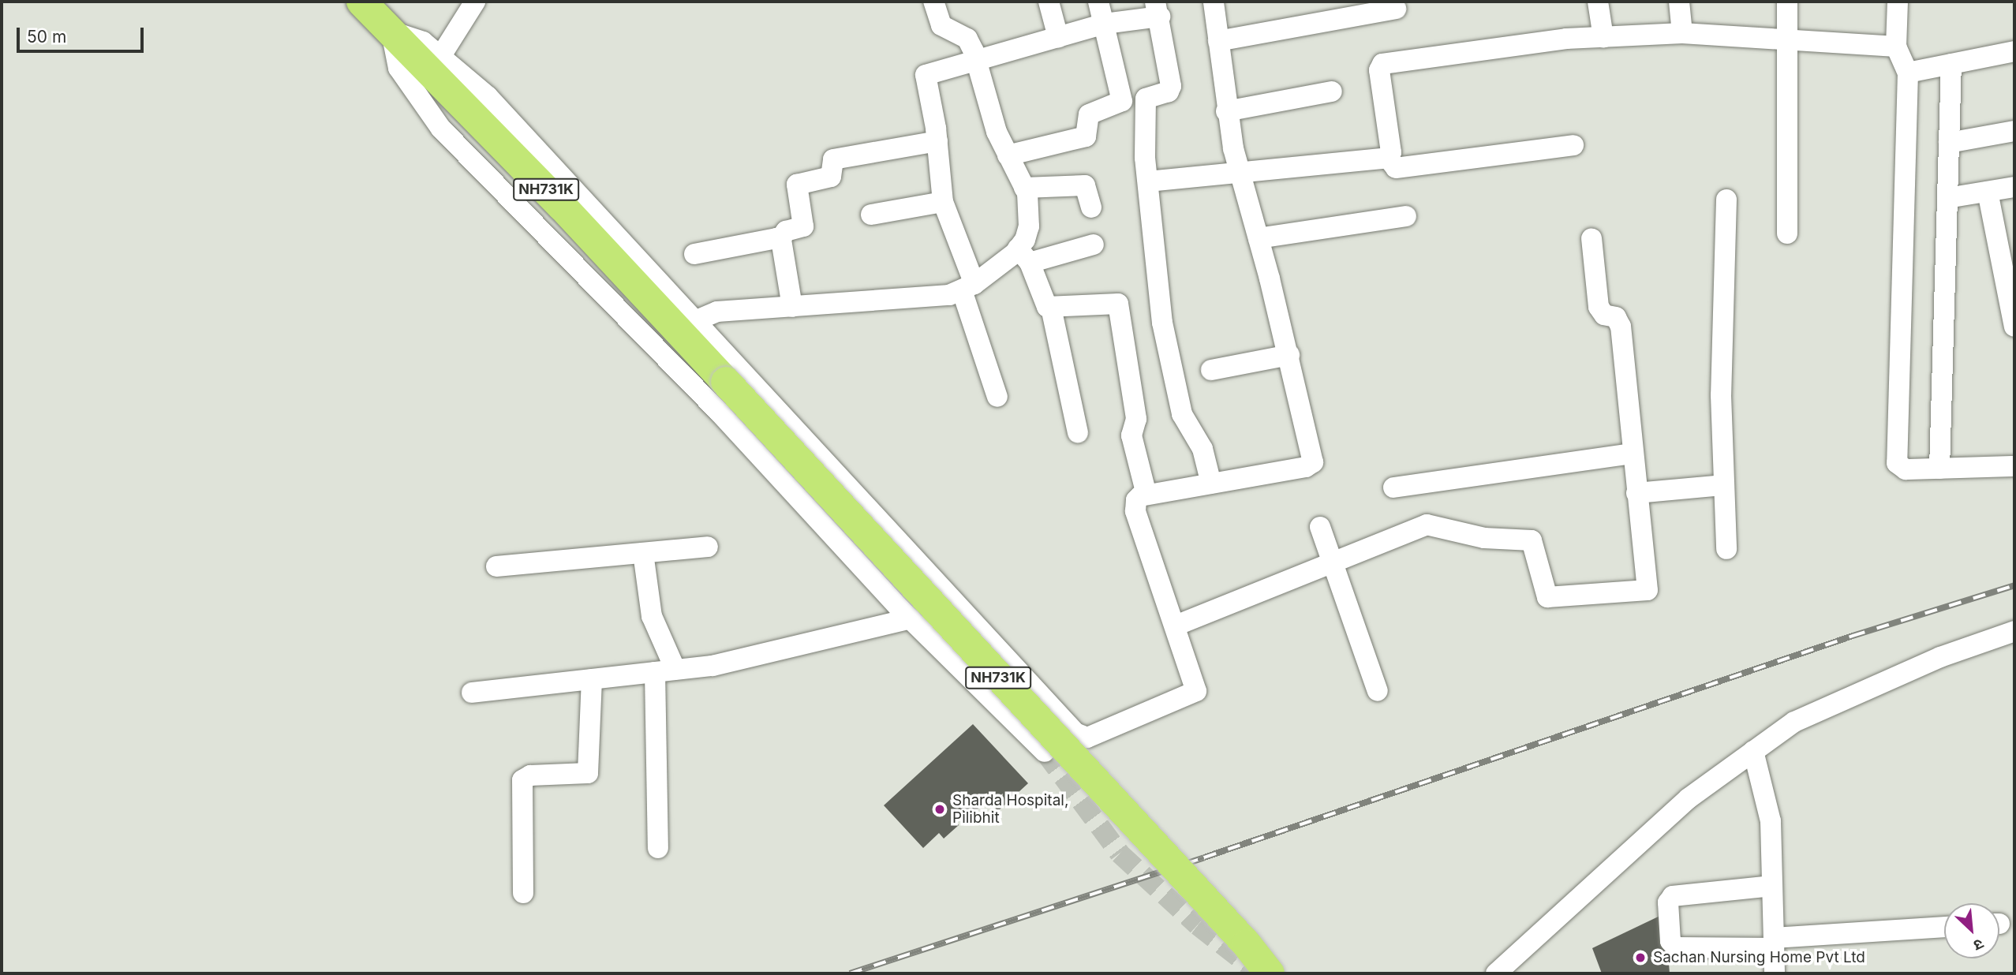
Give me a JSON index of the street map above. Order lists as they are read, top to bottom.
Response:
{
  "streets": {
    "highway": ["NH731K"]
  },
  "places": ["Sharda Hospital, Pilibhit", "Sachan Nursing Home Pvt Ltd"],
  "scale_bar": "50 m",
  "north": "bottom right"
}
